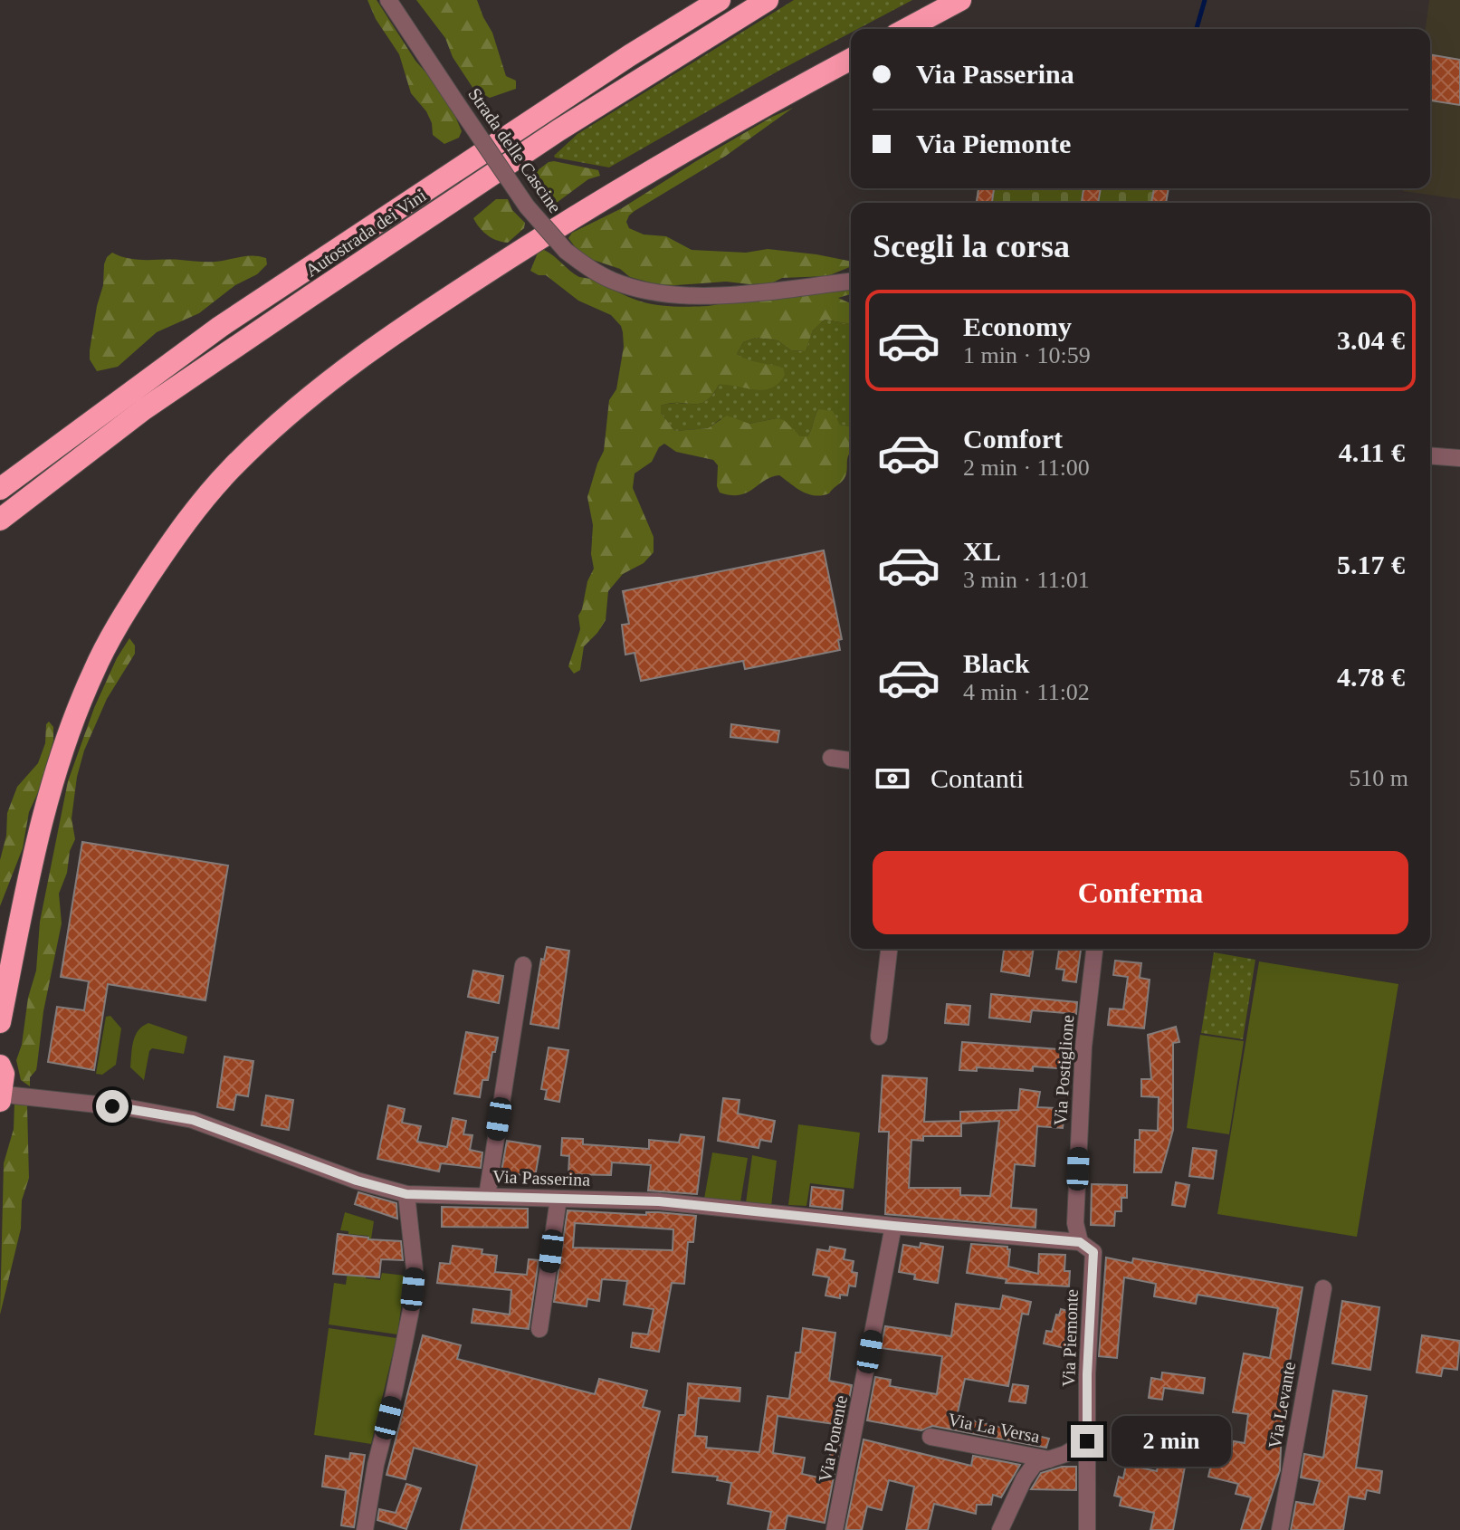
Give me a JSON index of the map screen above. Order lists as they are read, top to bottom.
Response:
{
  "streets": {
    "highway": ["Autostrada dei Vini"],
    "street": [
      "Strada delle Cascine",
      "Via Postiglione",
      "Via Passerina",
      "Via Piemonte",
      "Via Levante",
      "Via La Versa",
      "Via Ponente"
    ]
  },
  "crossings": [
    ["Via Postiglione", "Via Passerina"],
    ["Via Postiglione", "Via Piemonte"],
    ["Via Passerina", "Via Piemonte"],
    ["Via Passerina", "Via Ponente"]
  ],
  "page": {
    "banner": ["Via Passerina", "Via Piemonte"],
    "heading": "Scegli la corsa",
    "list": [
      {
        "name": "Economy",
        "note": "1 min · 10:59",
        "value": "3.04 €"
      },
      {
        "name": "Comfort",
        "note": "2 min · 11:00",
        "value": "4.11 €"
      },
      {
        "name": "XL",
        "note": "3 min · 11:01",
        "value": "5.17 €"
      },
      {
        "name": "Black",
        "note": "4 min · 11:02",
        "value": "4.78 €"
      }
    ],
    "pay": ["Contanti", "510 m"],
    "buttons": "Conferma",
    "bubble": "2 min"
  }
}
